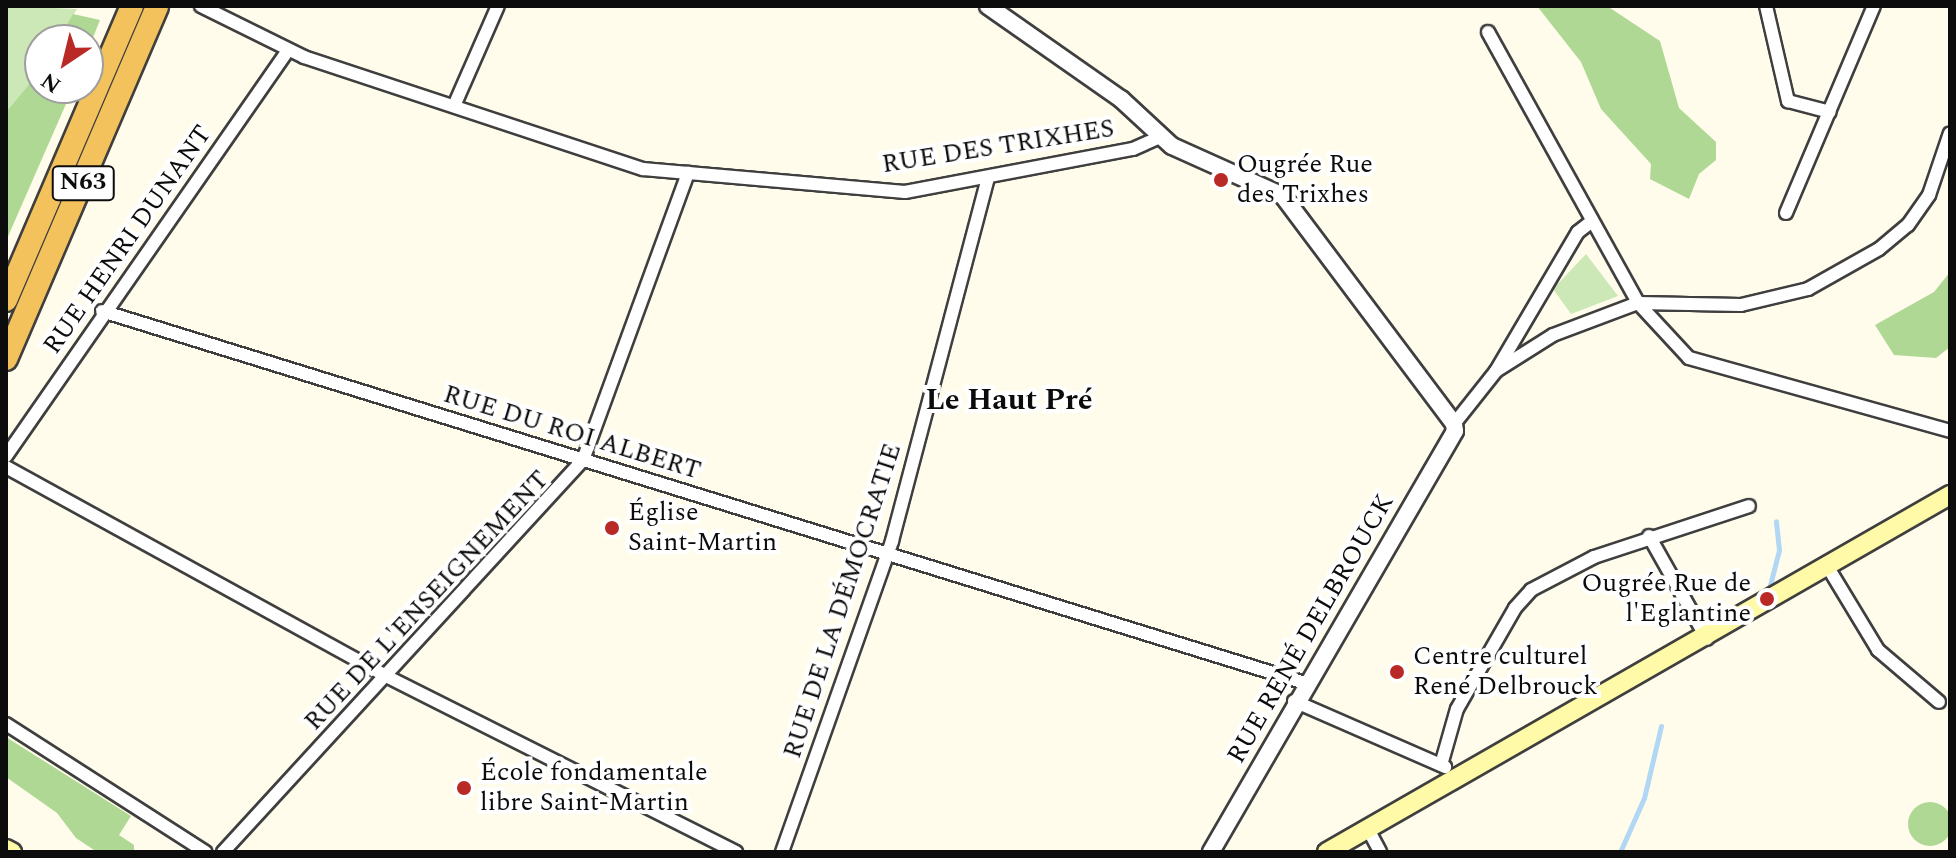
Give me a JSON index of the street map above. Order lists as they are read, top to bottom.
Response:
{
  "streets": {
    "highway": ["N63"],
    "street": [
      "RUE DES TRIXHES",
      "RUE HENRI DUNANT",
      "RUE DU ROI ALBERT",
      "RUE DE L'ENSEIGNEMENT",
      "RUE DE LA DÉMOCRATIE",
      "RUE RENÉ DELBROUCK"
    ]
  },
  "crossings": [
    ["RUE DES TRIXHES", "RUE HENRI DUNANT"],
    ["RUE DES TRIXHES", "RUE DE L'ENSEIGNEMENT"],
    ["RUE DES TRIXHES", "RUE DE LA DÉMOCRATIE"],
    ["RUE HENRI DUNANT", "RUE DU ROI ALBERT"],
    ["RUE DU ROI ALBERT", "RUE DE L'ENSEIGNEMENT"],
    ["RUE DU ROI ALBERT", "RUE DE LA DÉMOCRATIE"],
    ["RUE DU ROI ALBERT", "RUE RENÉ DELBROUCK"]
  ],
  "districts": ["Le Haut Pré"],
  "places": [
    "Ougrée Rue des Trixhes",
    "Église Saint-Martin",
    "Ougrée Rue de l'Eglantine",
    "Centre culturel René Delbrouck",
    "École fondamentale libre Saint-Martin"
  ],
  "north": "bottom left"
}
